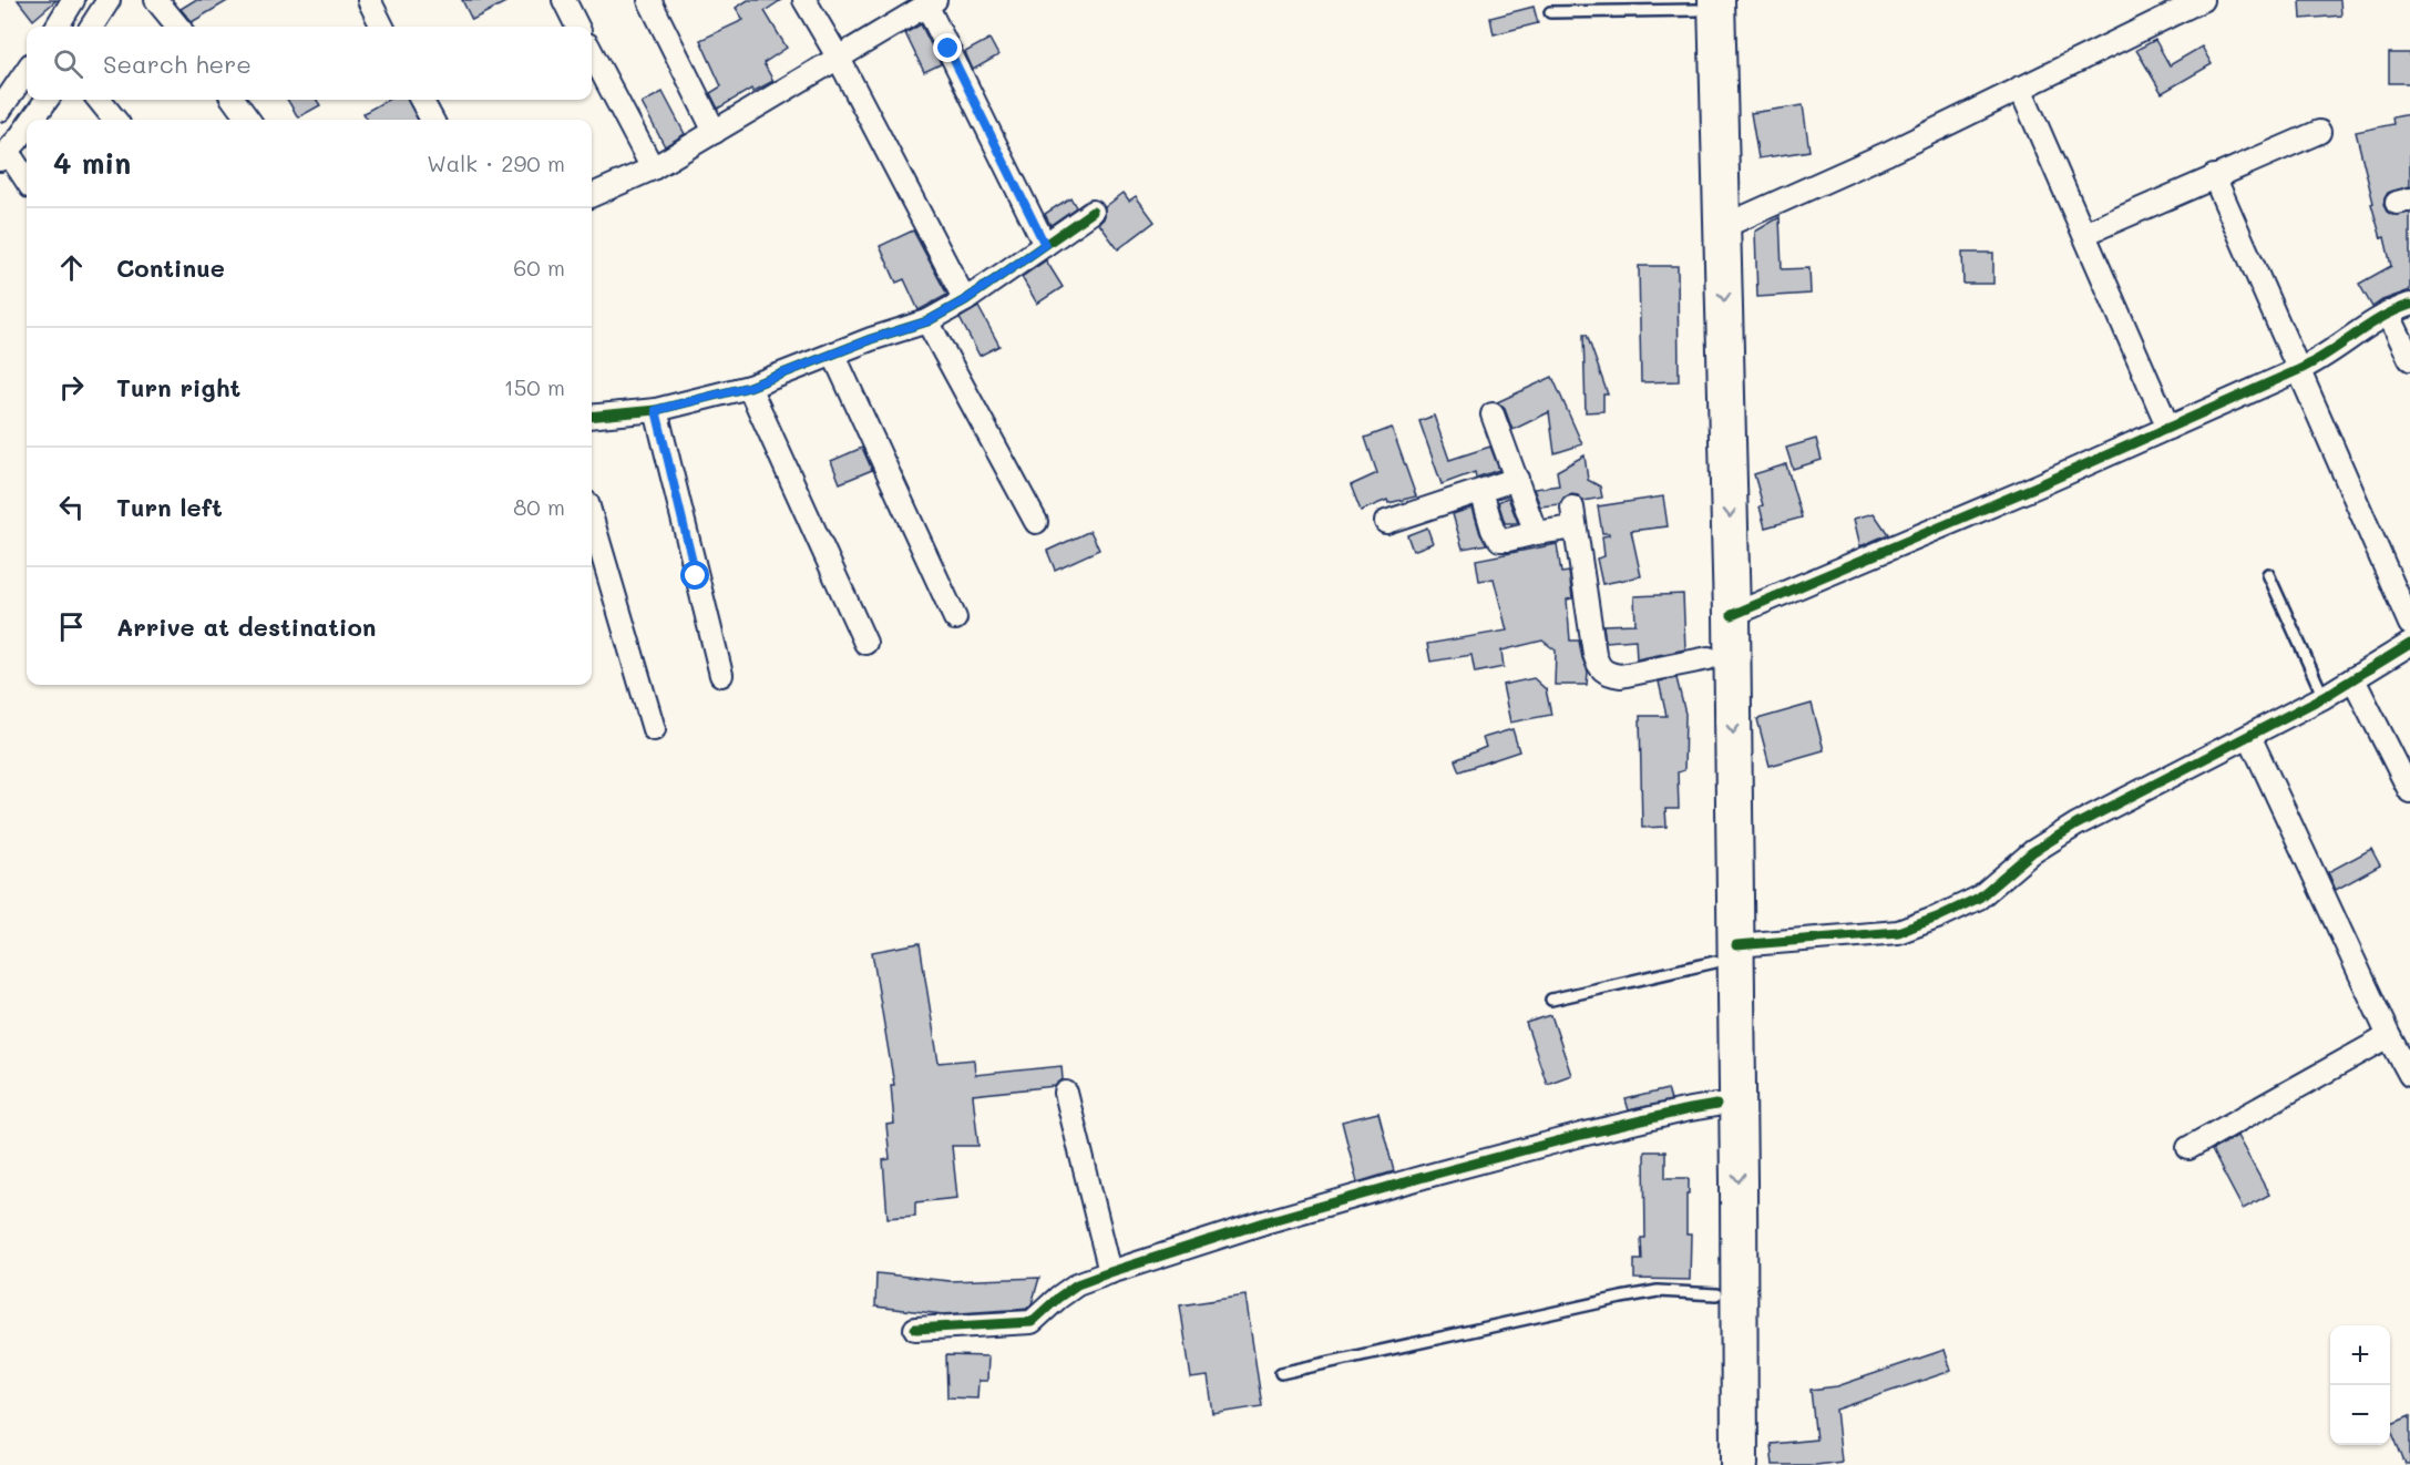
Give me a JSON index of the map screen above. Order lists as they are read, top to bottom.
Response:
{
  "page": {
    "search": "Search here",
    "heading": ["4 min", "Walk · 290 m"],
    "list": [
      ["Continue", "60 m"],
      ["Turn right", "150 m"],
      ["Turn left", "80 m"],
      "Arrive at destination"
    ],
    "map_buttons": ["+", "−"]
  }
}
